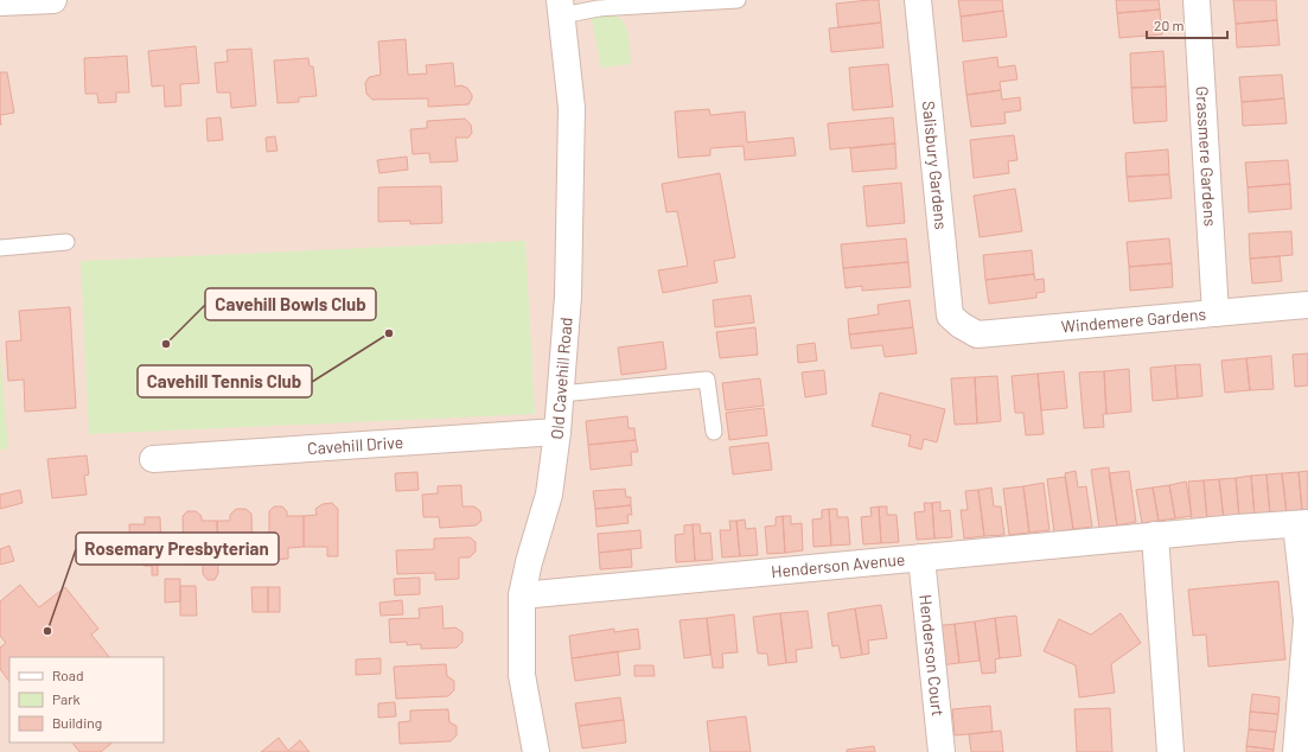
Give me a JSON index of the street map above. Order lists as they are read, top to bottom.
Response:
{
  "streets": {
    "street": [
      "Grassmere Gardens",
      "Salisbury Gardens",
      "Windemere Gardens",
      "Old Cavehill Road",
      "Cavehill Drive",
      "Henderson Avenue",
      "Henderson Court"
    ]
  },
  "crossings": [
    ["Grassmere Gardens", "Windemere Gardens"],
    ["Salisbury Gardens", "Windemere Gardens"],
    ["Old Cavehill Road", "Cavehill Drive"],
    ["Old Cavehill Road", "Henderson Avenue"],
    ["Henderson Avenue", "Henderson Court"]
  ],
  "places": ["Cavehill Tennis Club", "Cavehill Bowls Club", "Rosemary Presbyterian"],
  "legend": ["Road", "Park", "Building"],
  "scale_bar": "20 m"
}
